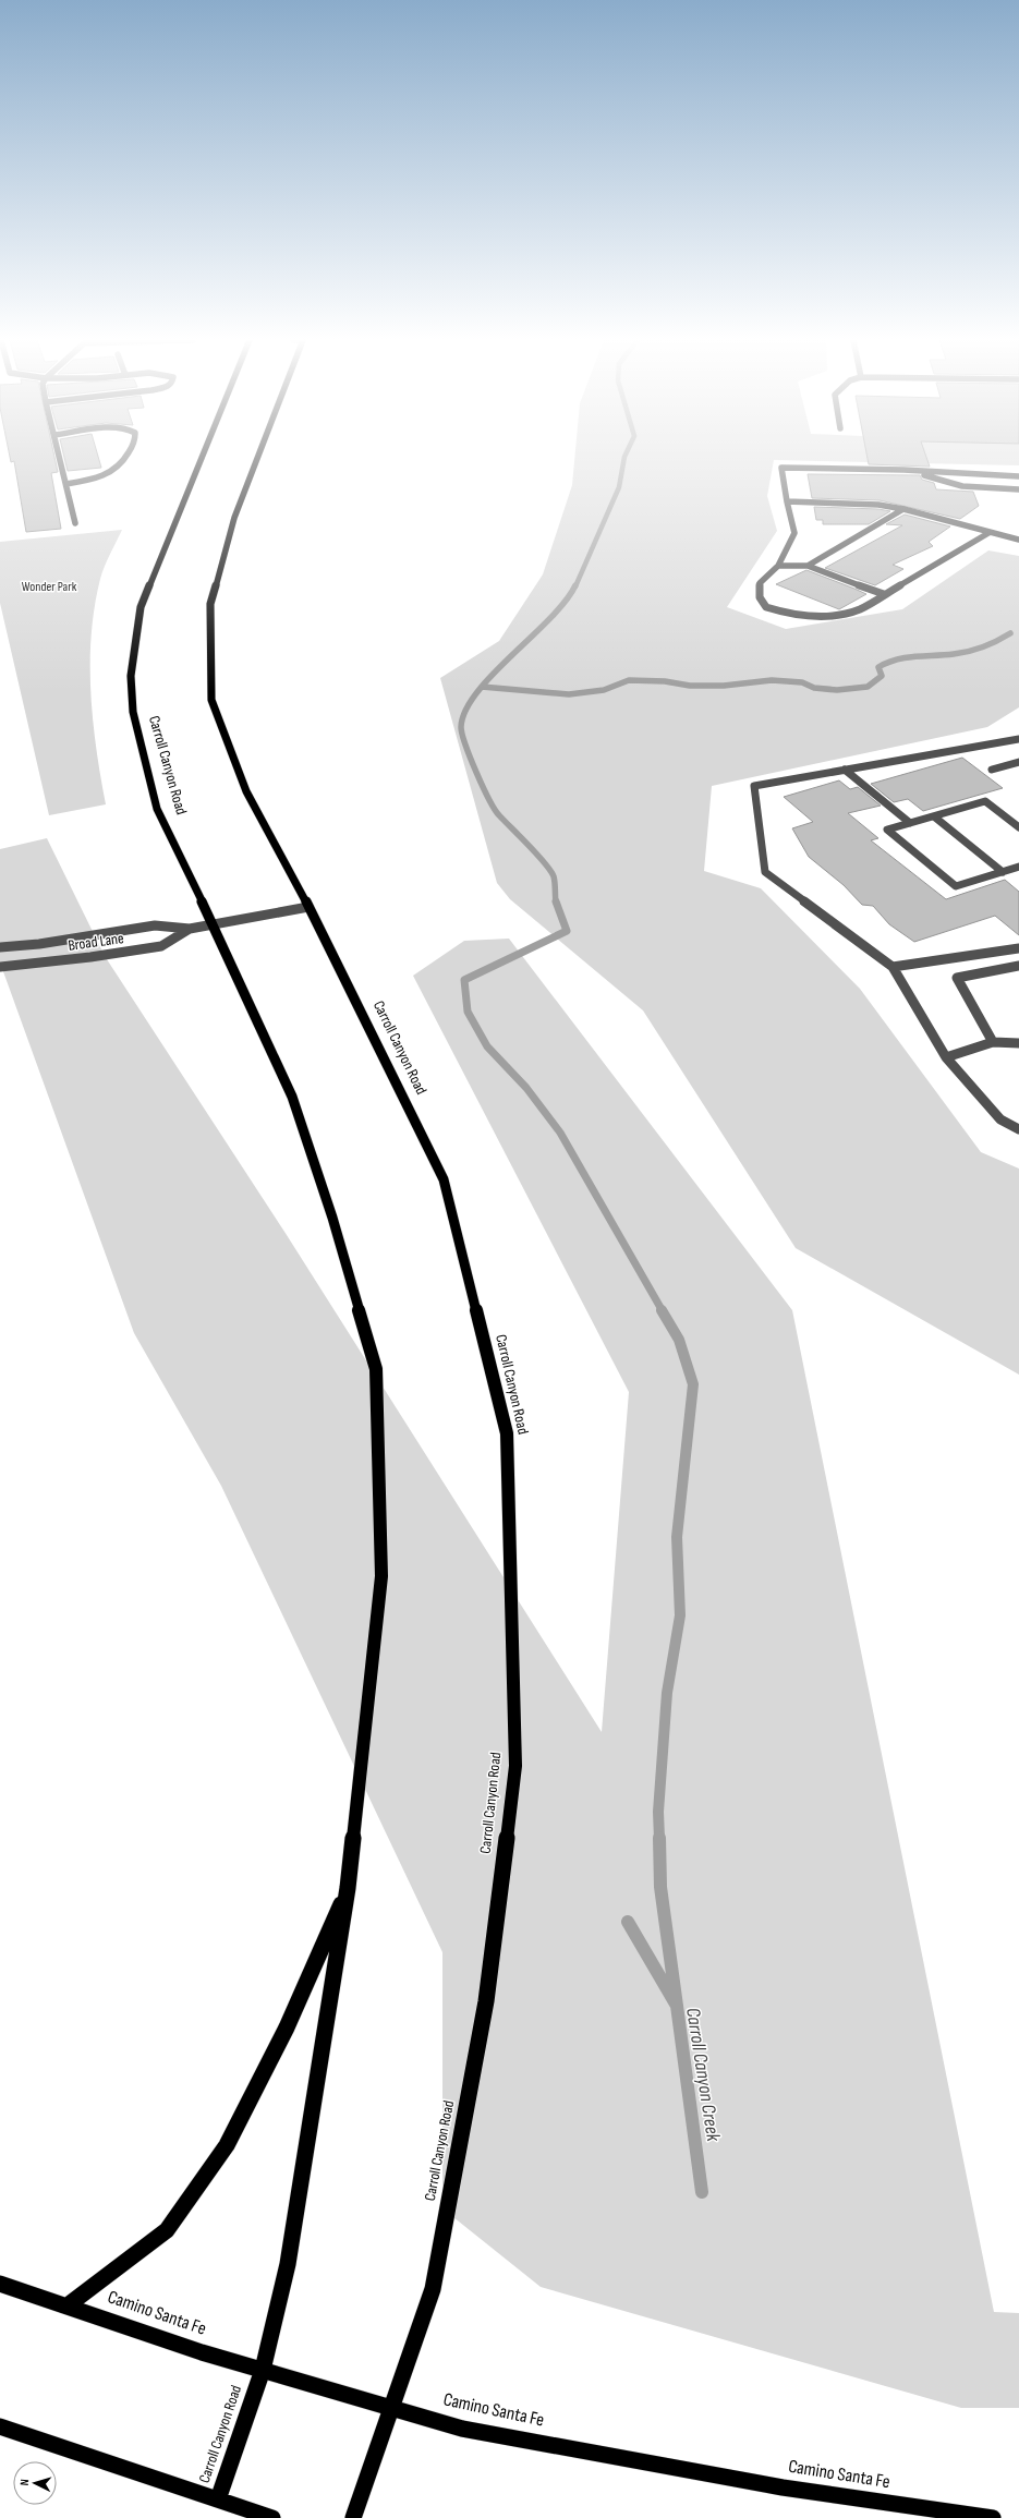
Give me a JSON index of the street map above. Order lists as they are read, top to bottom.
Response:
{
  "streets": {
    "main road": ["Carroll Canyon Road", "Camino Santa Fe"],
    "street": ["Broad Lane"]
  },
  "crossings": [
    ["Carroll Canyon Road", "Broad Lane"],
    ["Carroll Canyon Road", "Camino Santa Fe"]
  ],
  "water": ["Carroll Canyon Creek"],
  "parks": ["Wonder Park"],
  "north": "left"
}
